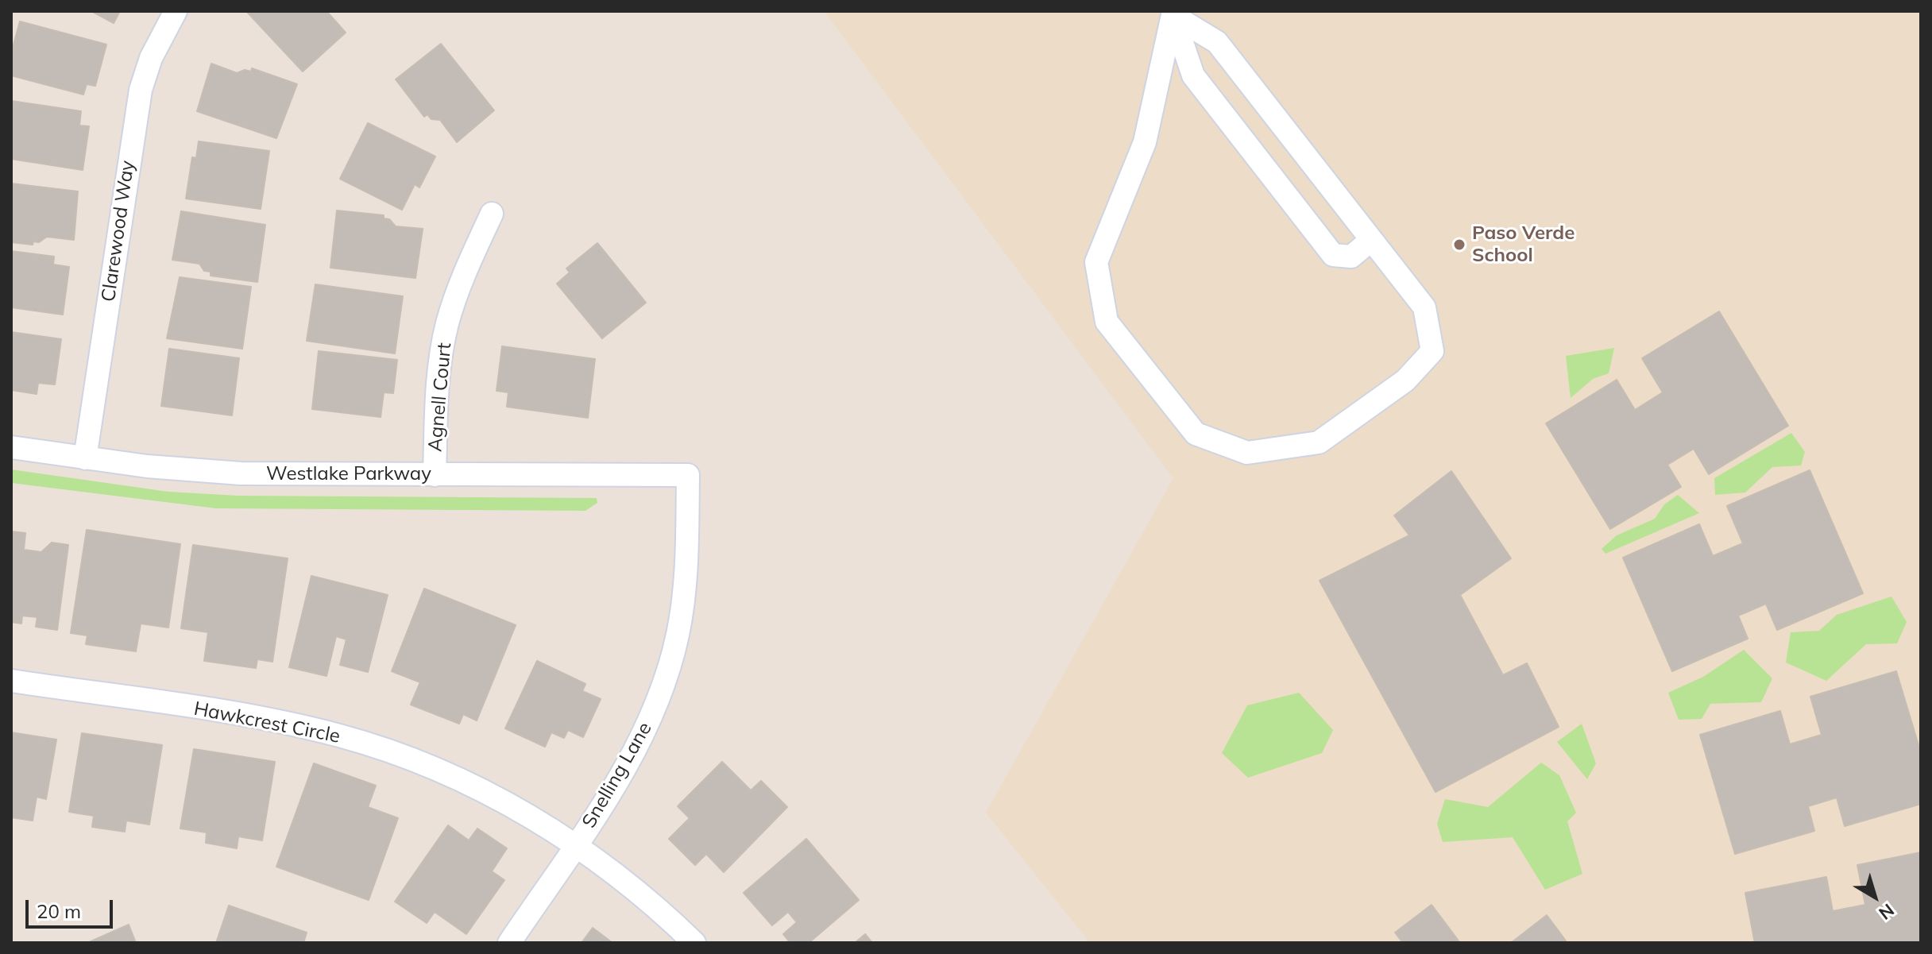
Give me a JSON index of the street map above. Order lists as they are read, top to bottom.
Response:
{
  "streets": {
    "street": [
      "Clarewood Way",
      "Agnell Court",
      "Westlake Parkway",
      "Hawkcrest Circle",
      "Snelling Lane"
    ]
  },
  "crossings": [
    ["Clarewood Way", "Westlake Parkway"],
    ["Agnell Court", "Westlake Parkway"],
    ["Westlake Parkway", "Snelling Lane"],
    ["Hawkcrest Circle", "Snelling Lane"]
  ],
  "places": ["Paso Verde School"],
  "scale_bar": "20 m",
  "north": "bottom right"
}
